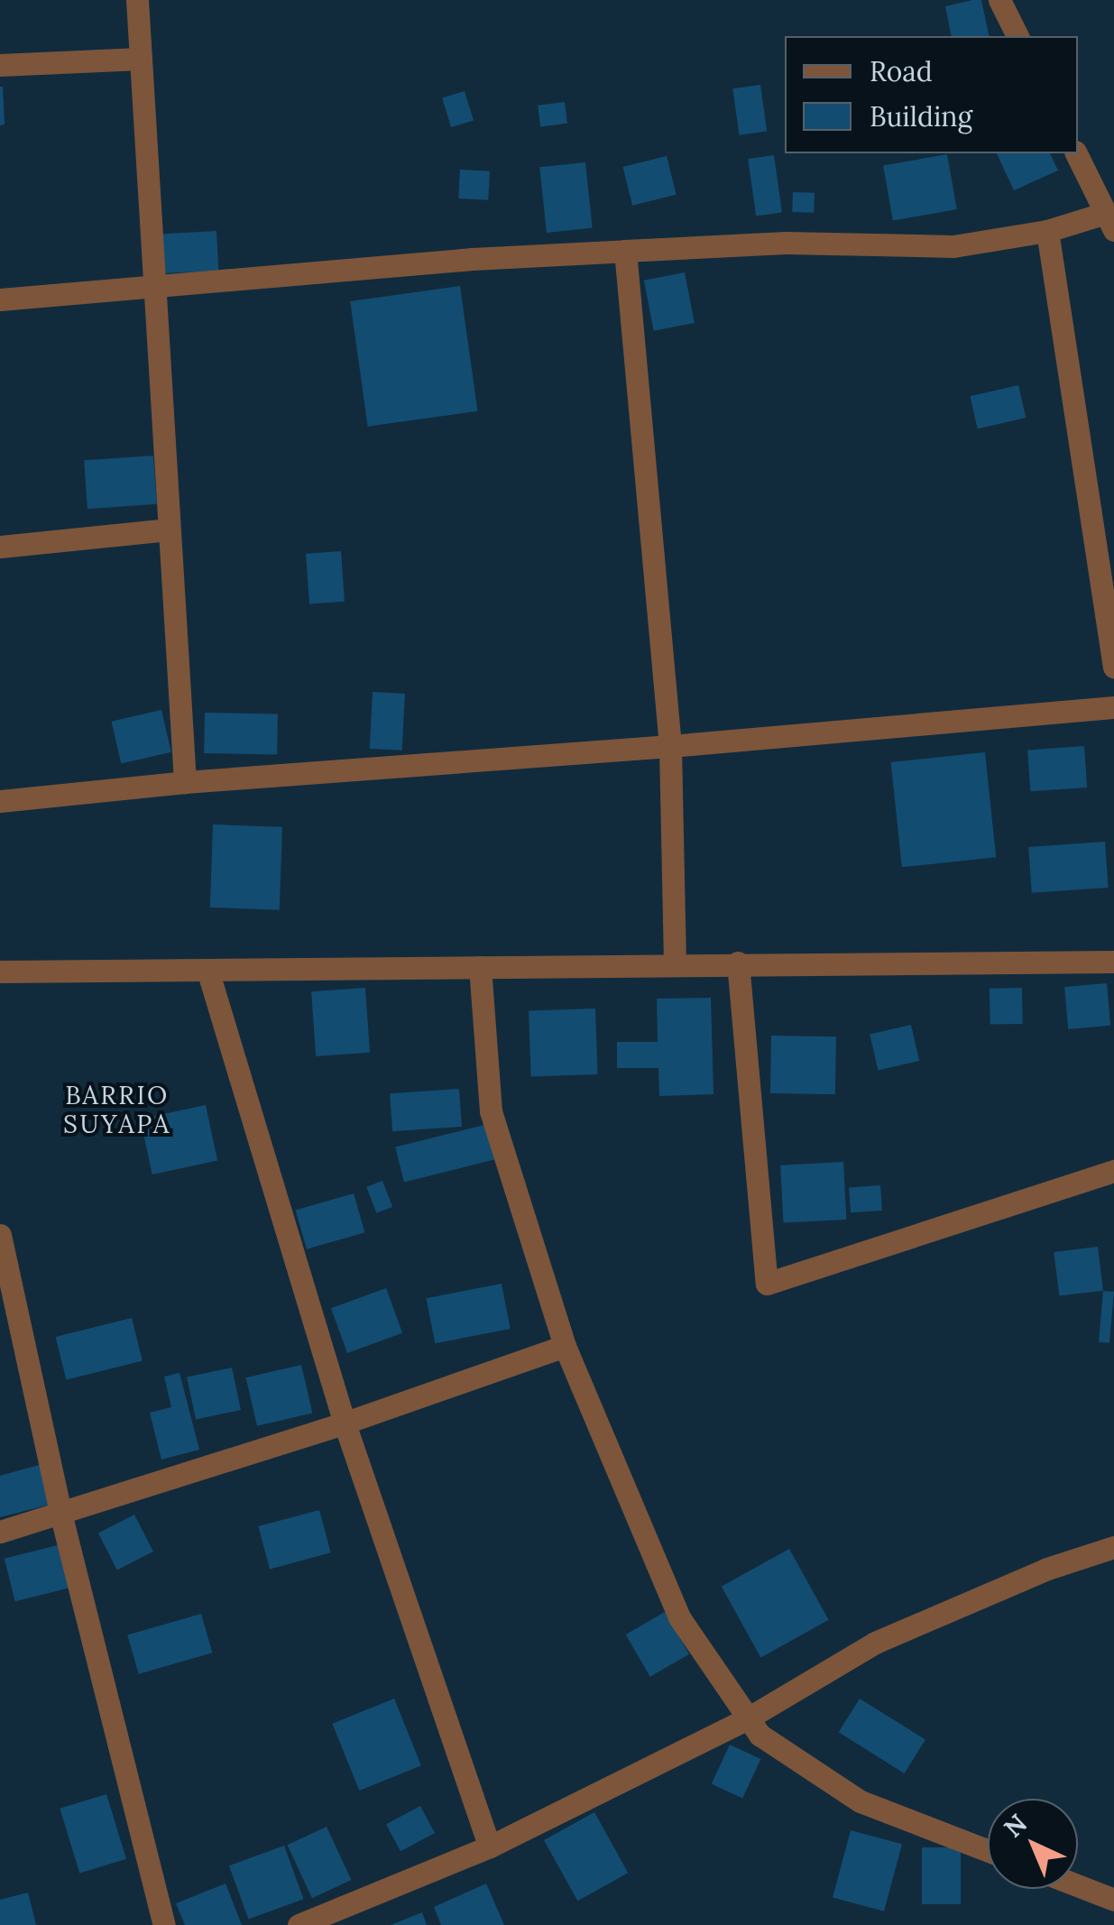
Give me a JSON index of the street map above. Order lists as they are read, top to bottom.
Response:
{
  "districts": ["BARRIO SUYAPA"],
  "legend": ["Road", "Building"],
  "north": "top left"
}
